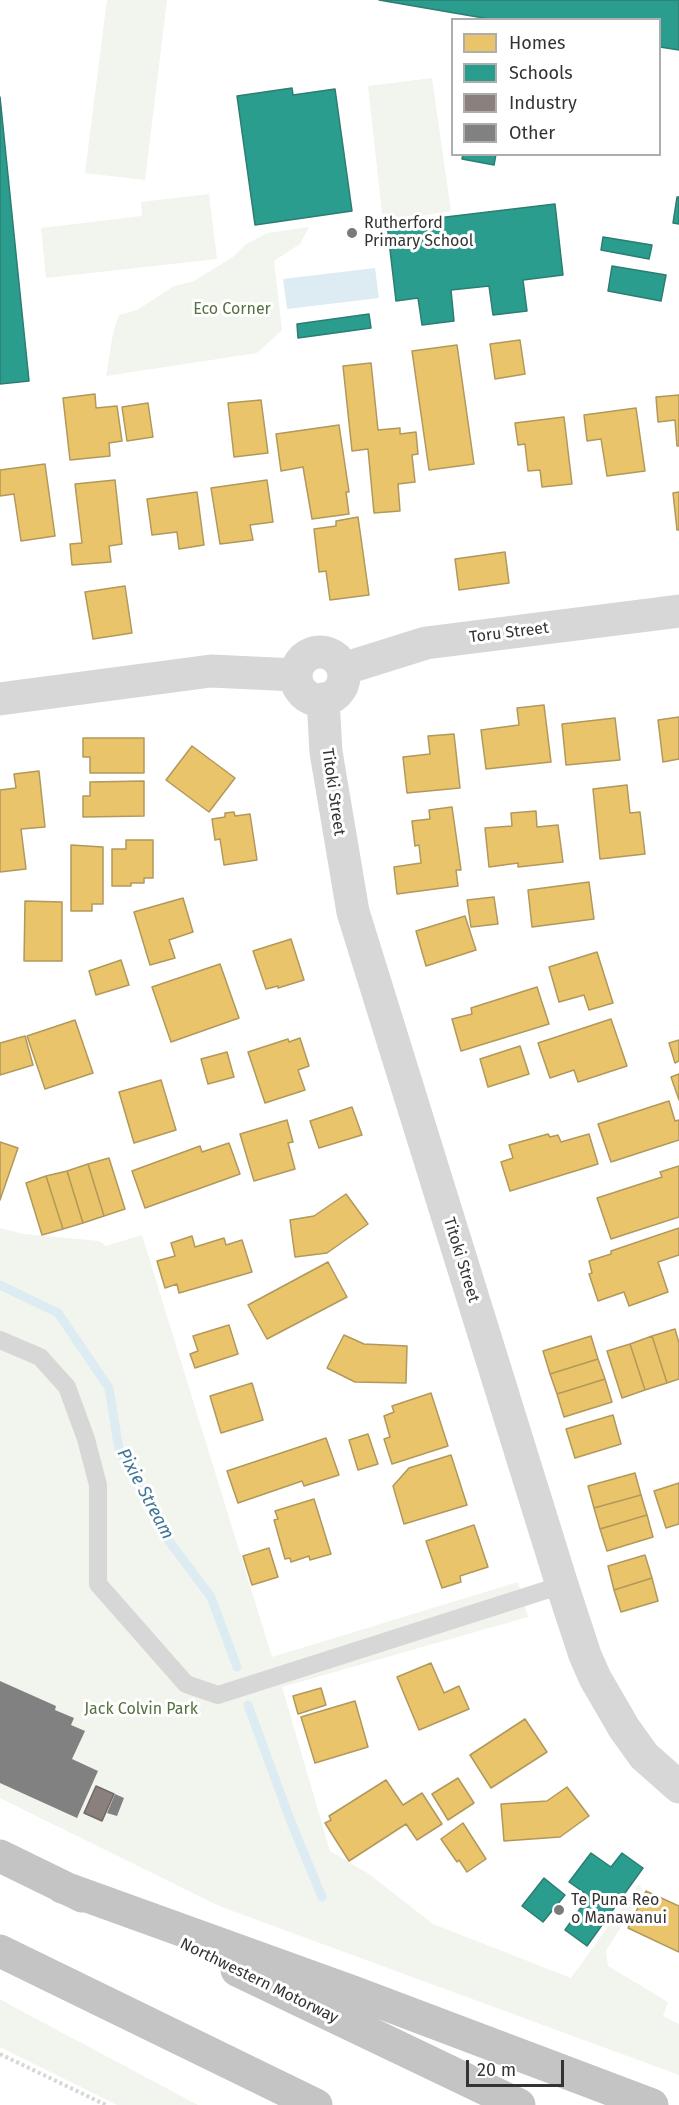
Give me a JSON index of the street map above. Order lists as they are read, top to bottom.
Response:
{
  "streets": {
    "highway": ["Northwestern Motorway"],
    "street": ["Toru Street", "Titoki Street"]
  },
  "crossings": [
    ["Toru Street", "Titoki Street"]
  ],
  "water": ["Pixie Stream"],
  "parks": ["Eco Corner", "Jack Colvin Park"],
  "places": ["Rutherford Primary School", "Te Puna Reo o Manawanui"],
  "legend": [
    "Homes",
    "Schools",
    "Industry",
    "Other"
  ],
  "scale_bar": "20 m"
}
